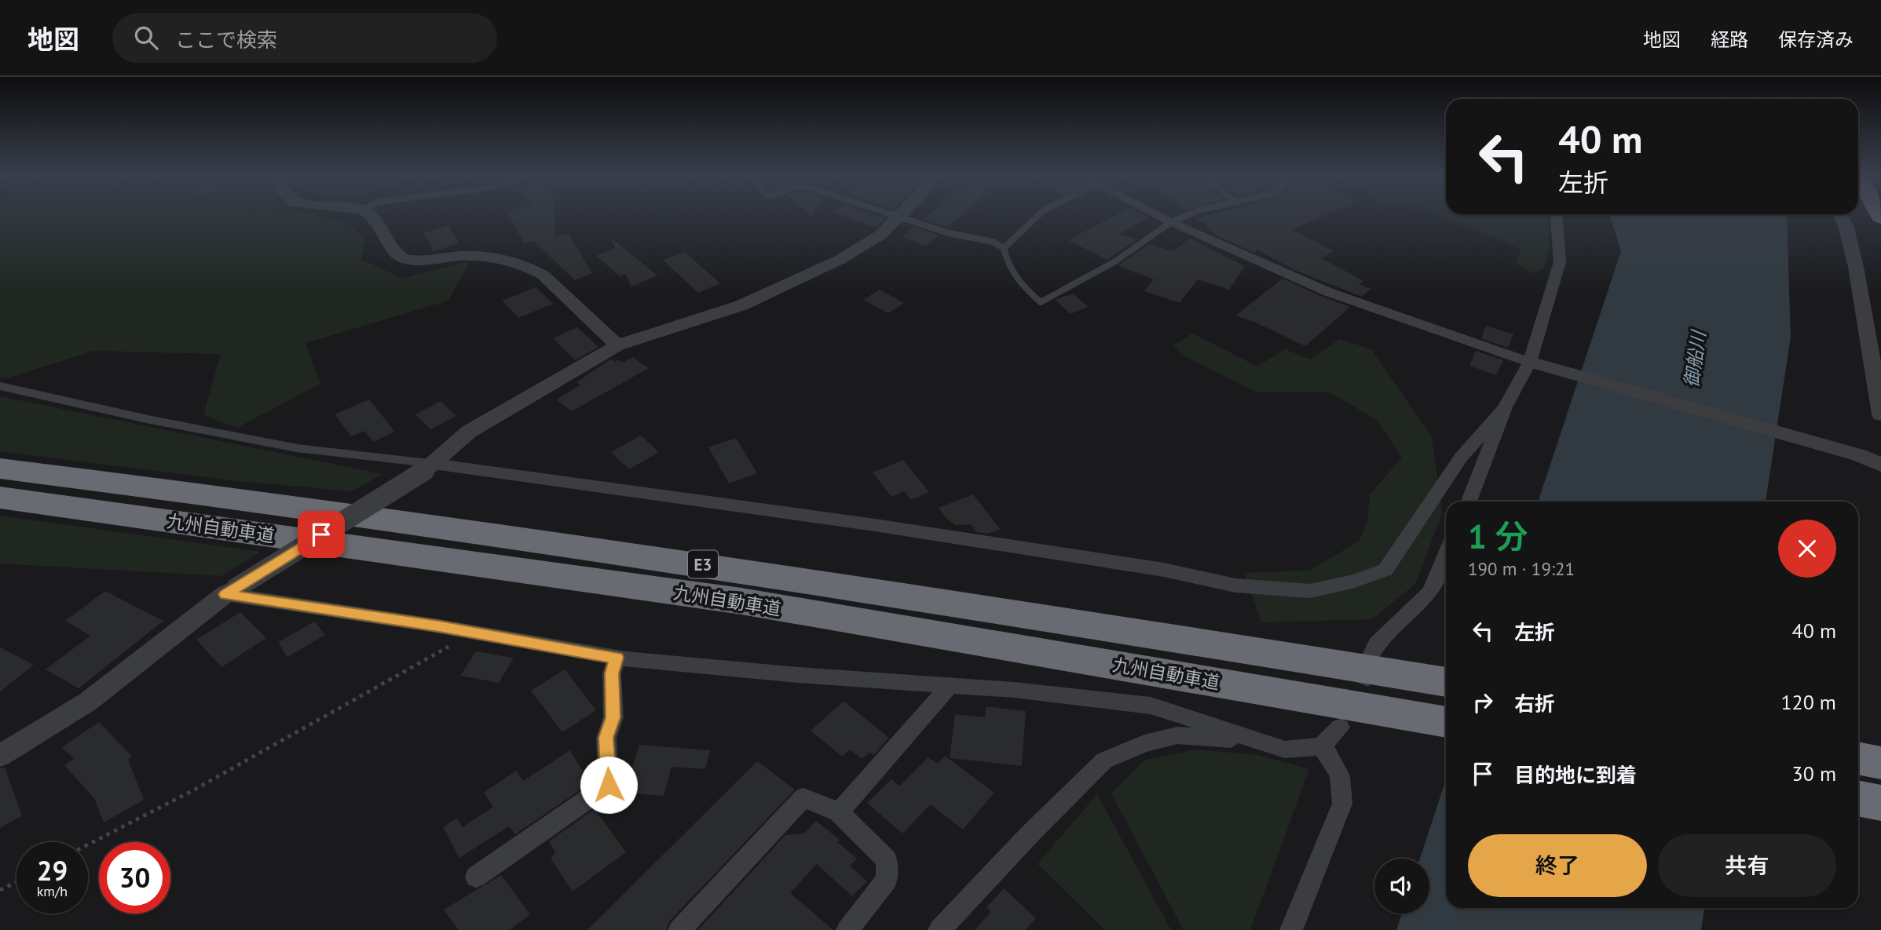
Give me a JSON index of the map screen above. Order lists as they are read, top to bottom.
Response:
{
  "streets": {
    "highway": ["九州自動車道", "E3"]
  },
  "water": ["御船川"],
  "page": {
    "header": "地図",
    "search": "ここで検索",
    "nav": ["地図", "経路", "保存済み"],
    "turn": ["40 m", "左折"],
    "heading": ["1 分", "190 m · 19:21"],
    "list": [
      {
        "name": "左折",
        "value": "40 m"
      },
      {
        "name": "右折",
        "value": "120 m"
      },
      {
        "name": "目的地に到着",
        "value": "30 m"
      }
    ],
    "buttons": ["終了", "共有"],
    "speed": "29 km/h",
    "limit": "30"
  }
}
